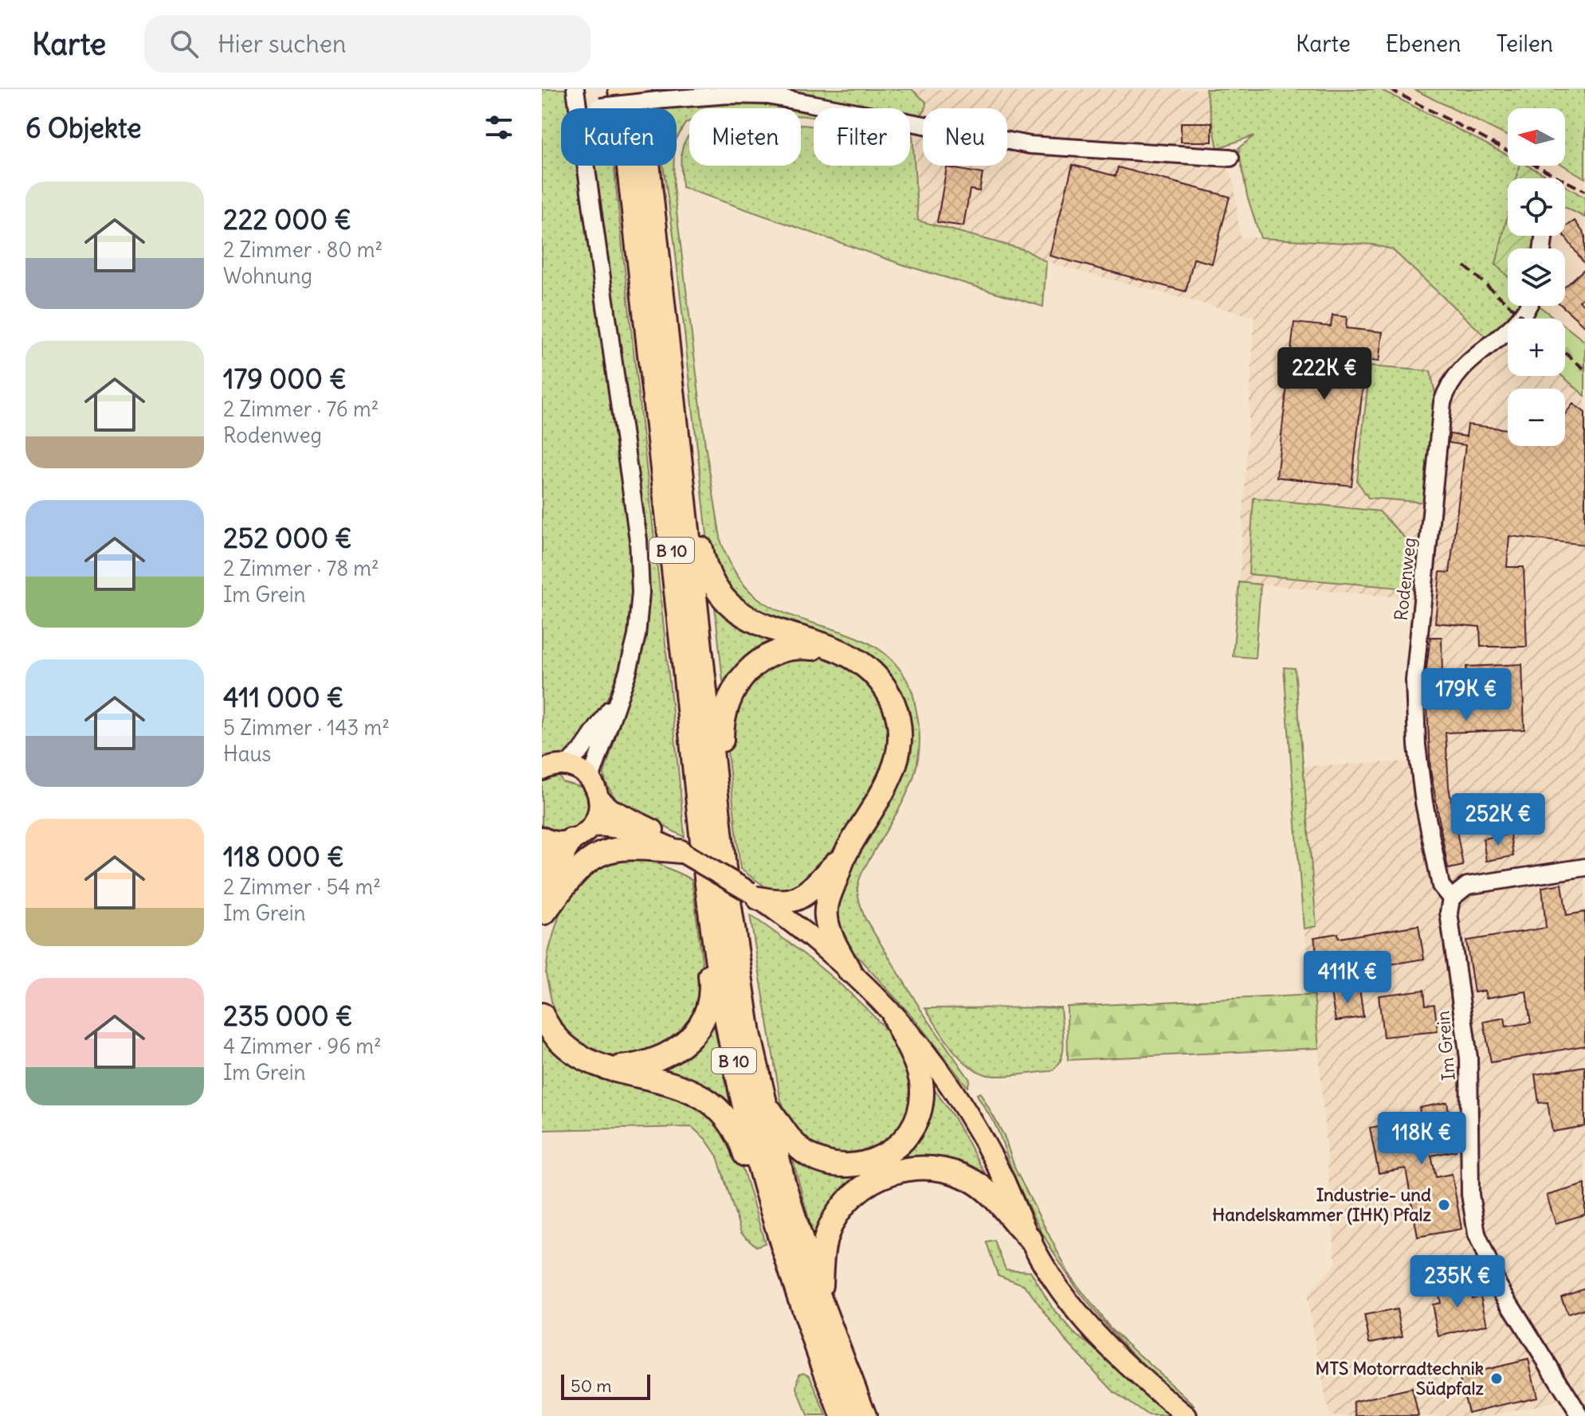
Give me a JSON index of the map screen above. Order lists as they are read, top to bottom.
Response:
{
  "streets": {
    "highway": ["B 10"],
    "street": ["Rodenweg", "Im Grein"]
  },
  "crossings": [
    ["Rodenweg", "Im Grein"]
  ],
  "places": ["Industrie- und Handelskammer (IHK) Pfalz", "MTS Motorradtechnik Südpfalz"],
  "scale_bar": "50 m",
  "north": "left",
  "page": {
    "header": "Karte",
    "search": "Hier suchen",
    "nav": ["Karte", "Ebenen", "Teilen"],
    "heading": "6 Objekte",
    "map_buttons": ["+", "−"],
    "chip": [
      "Kaufen",
      "Mieten",
      "Filter",
      "Neu"
    ],
    "list": [
      {
        "name": "222 000 €",
        "note": "2 Zimmer · 80 m² · Wohnung"
      },
      {
        "name": "179 000 €",
        "note": "2 Zimmer · 76 m² · Rodenweg"
      },
      {
        "name": "252 000 €",
        "note": "2 Zimmer · 78 m² · Im Grein"
      },
      {
        "name": "411 000 €",
        "note": "5 Zimmer · 143 m² · Haus"
      },
      {
        "name": "118 000 €",
        "note": "2 Zimmer · 54 m² · Im Grein"
      },
      {
        "name": "235 000 €",
        "note": "4 Zimmer · 96 m² · Im Grein"
      }
    ],
    "price": [
      "222K €",
      "179K €",
      "252K €",
      "411K €",
      "118K €",
      "235K €"
    ],
    "scale": "50 m"
  }
}
